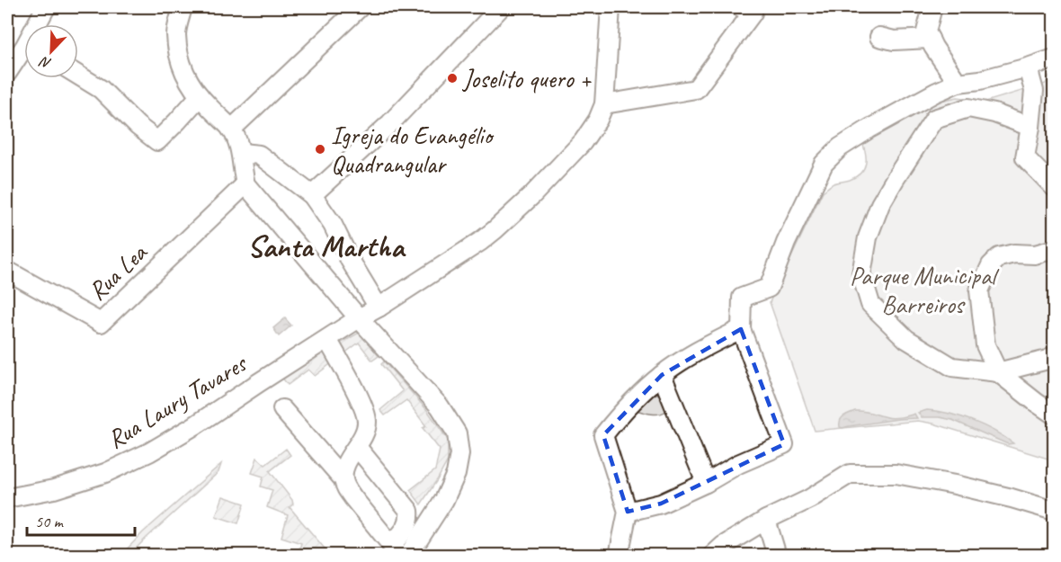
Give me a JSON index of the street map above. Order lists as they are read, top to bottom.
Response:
{
  "streets": {
    "street": ["Rua Lea", "Rua Laury Tavares"]
  },
  "districts": ["Santa Martha"],
  "parks": ["Parque Municipal Barreiros"],
  "places": ["Joselito quero +", "Igreja do Evangélio Quadrangular"],
  "scale_bar": "50 m",
  "north": "bottom left"
}
